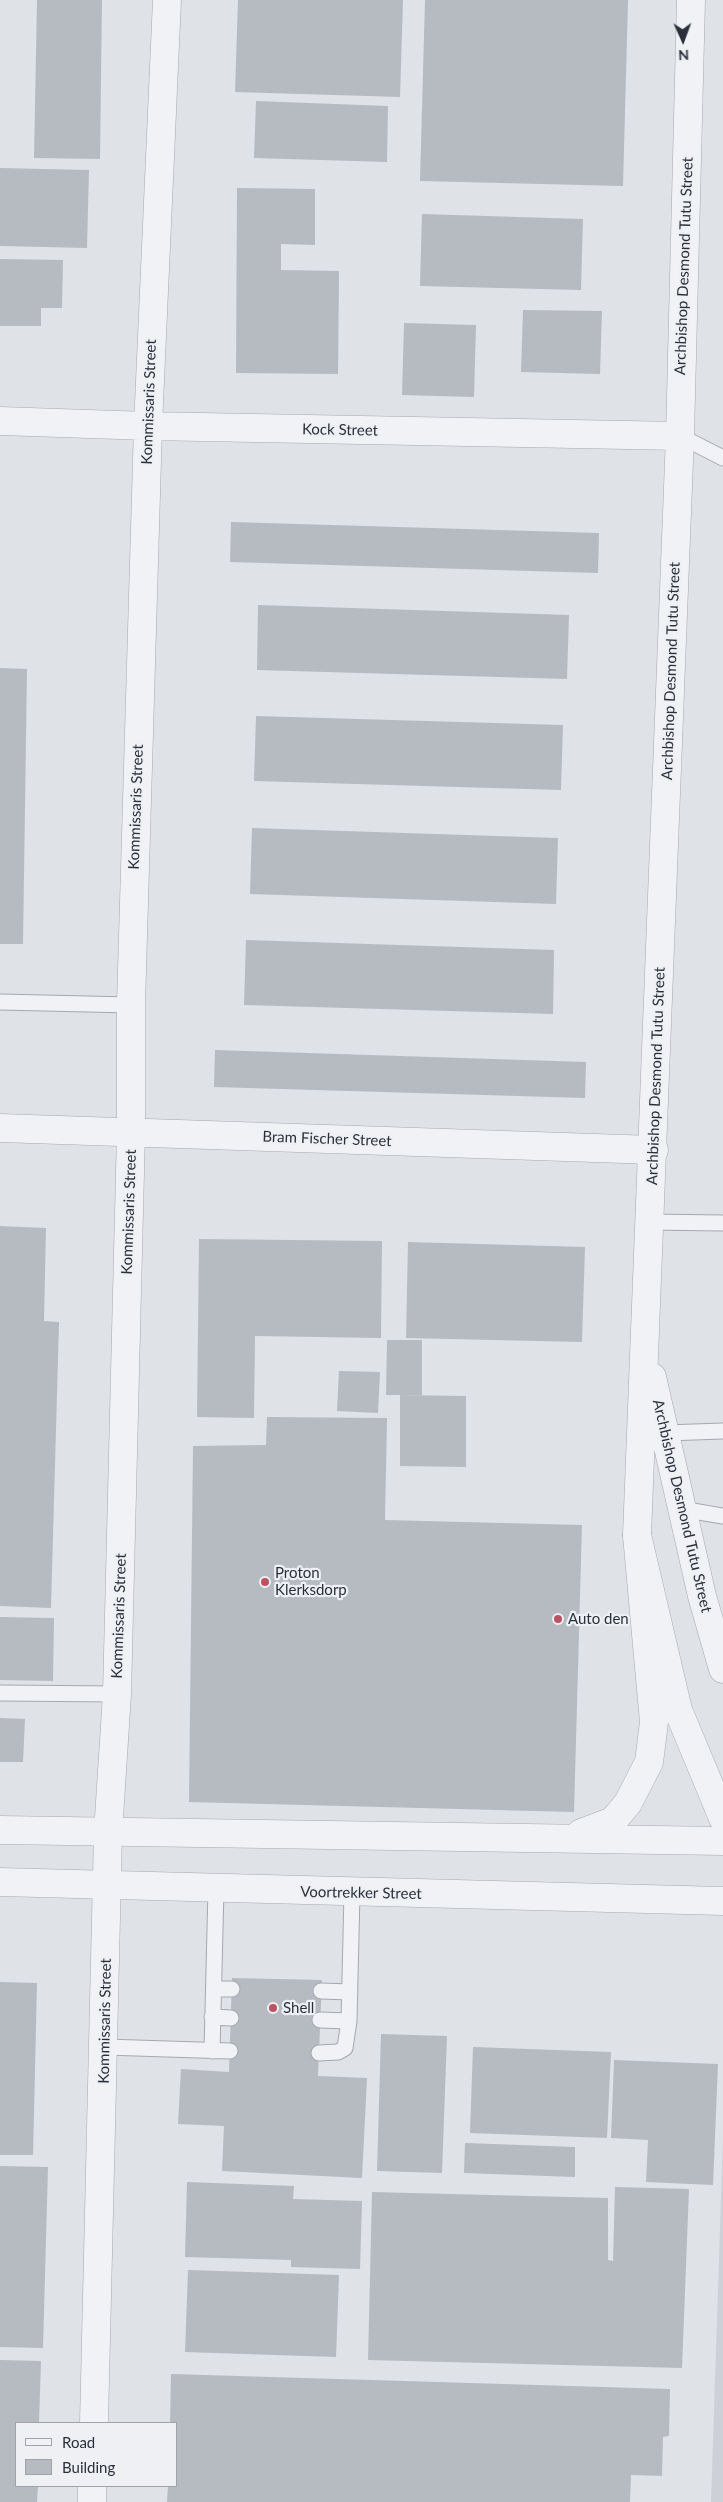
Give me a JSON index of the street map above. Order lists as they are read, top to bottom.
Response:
{
  "streets": {
    "street": [
      "Archbishop Desmond Tutu Street",
      "Kommissaris Street",
      "Kock Street",
      "Bram Fischer Street",
      "Voortrekker Street"
    ]
  },
  "crossings": [
    ["Archbishop Desmond Tutu Street", "Kock Street"],
    ["Archbishop Desmond Tutu Street", "Bram Fischer Street"],
    ["Kommissaris Street", "Kock Street"],
    ["Kommissaris Street", "Bram Fischer Street"],
    ["Kommissaris Street", "Voortrekker Street"]
  ],
  "places": ["Proton Klerksdorp", "Auto den", "Shell"],
  "legend": ["Road", "Building"],
  "north": "bottom"
}
